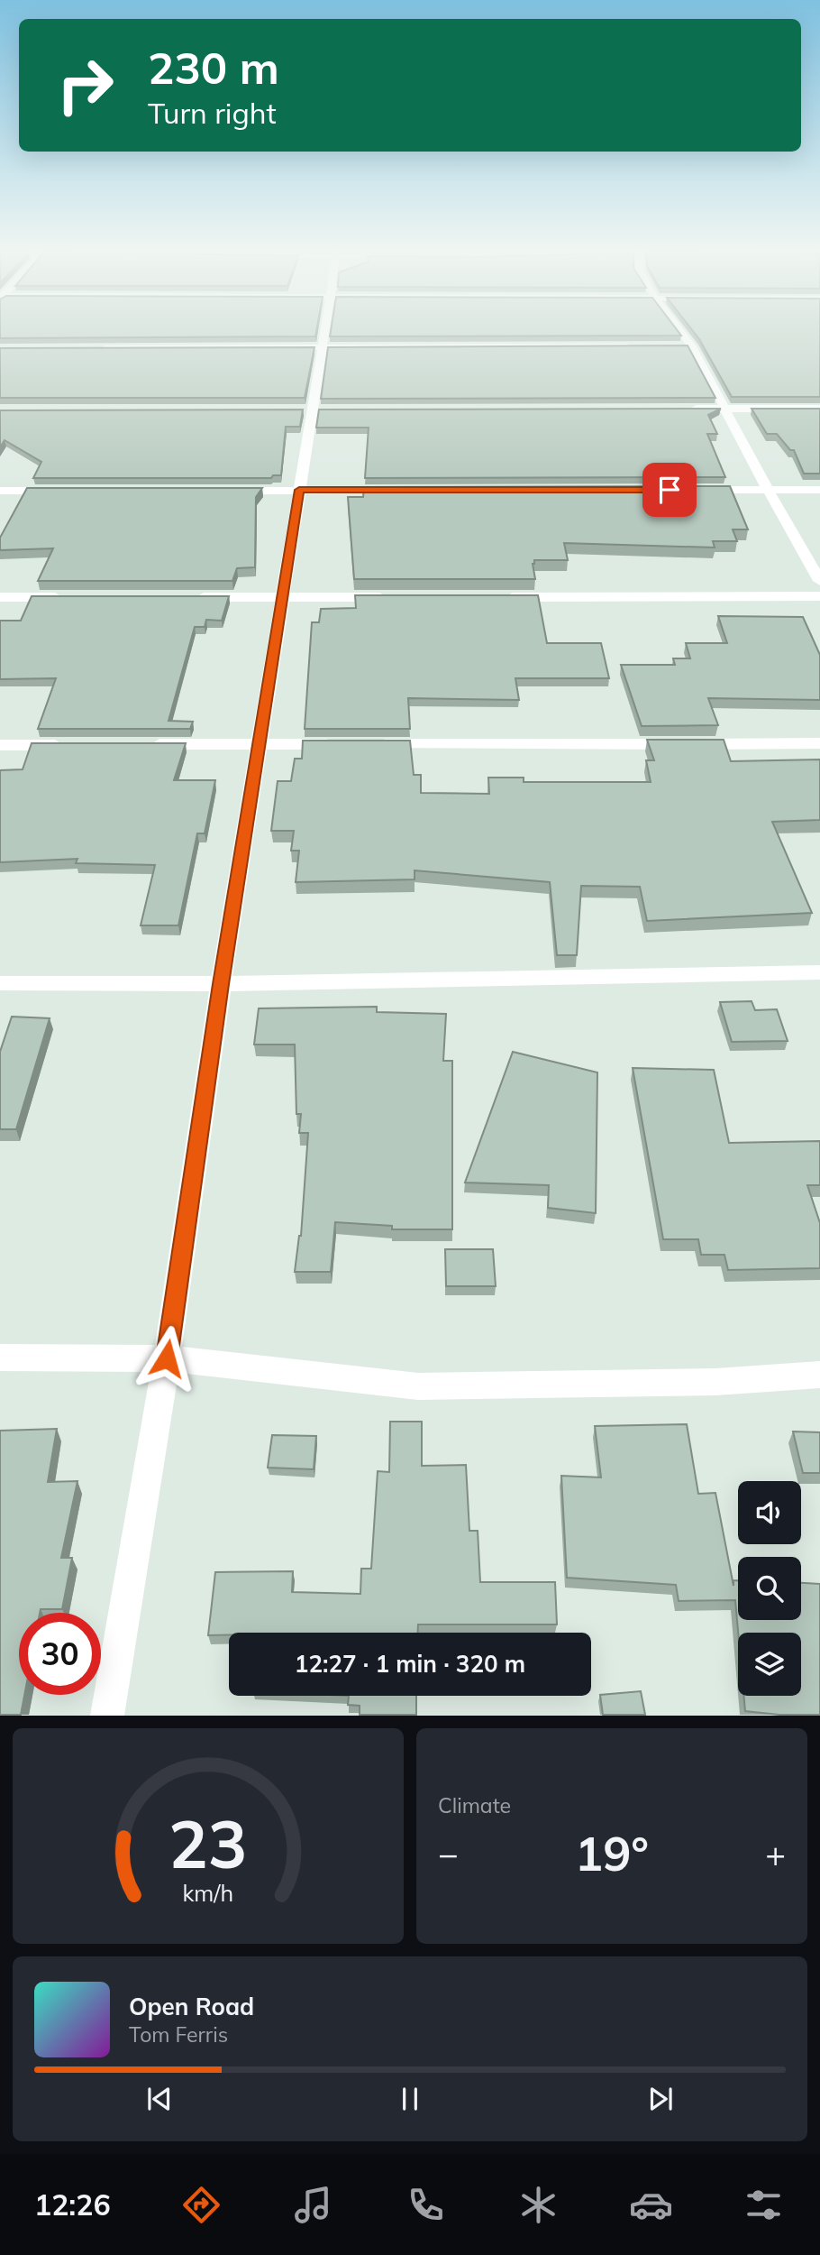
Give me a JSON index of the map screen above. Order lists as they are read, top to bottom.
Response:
{
  "page": {
    "turn": ["230 m", "Turn right"],
    "limit": "30",
    "trip": "12:27 · 1 min · 320 m",
    "tile": "Climate",
    "heat": ["−", "19°", "+"],
    "song": ["Open Road", "Tom Ferris"],
    "tabs": "12:26",
    "gauge": ["23", "km/h"]
  }
}
